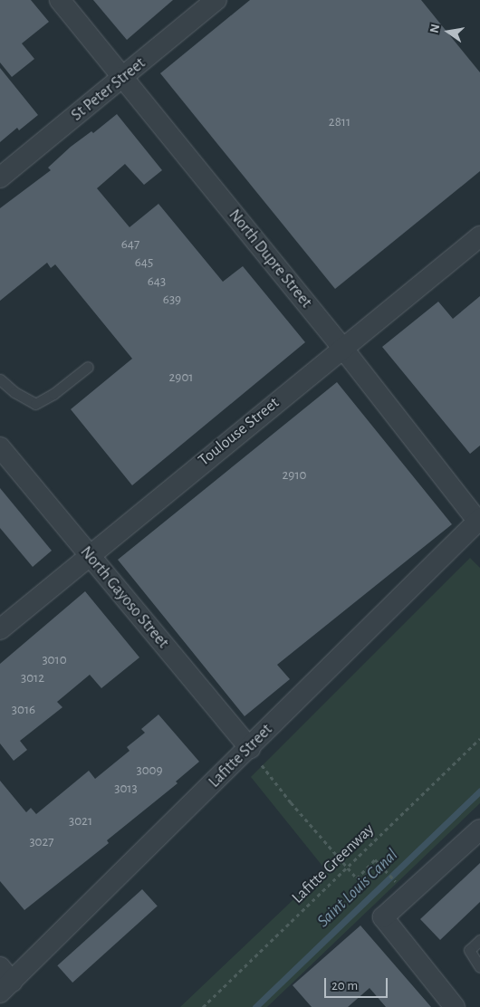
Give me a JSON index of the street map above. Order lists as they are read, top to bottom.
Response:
{
  "streets": {
    "street": [
      "St Peter Street",
      "North Dupre Street",
      "Toulouse Street",
      "North Gayoso Street",
      "Lafitte Street"
    ],
    "path": ["Lafitte Greenway"]
  },
  "crossings": [
    ["St Peter Street", "North Dupre Street"],
    ["North Dupre Street", "Toulouse Street"],
    ["North Dupre Street", "Lafitte Street"],
    ["Toulouse Street", "North Gayoso Street"],
    ["North Gayoso Street", "Lafitte Street"]
  ],
  "water": ["Saint Louis Canal"],
  "house_numbers": [
    "2811",
    "647",
    "645",
    "643",
    "639",
    "2901",
    "2910",
    "3010",
    "3012",
    "3016",
    "3009",
    "3013",
    "3021",
    "3027"
  ],
  "scale_bar": "20 m",
  "north": "left"
}
